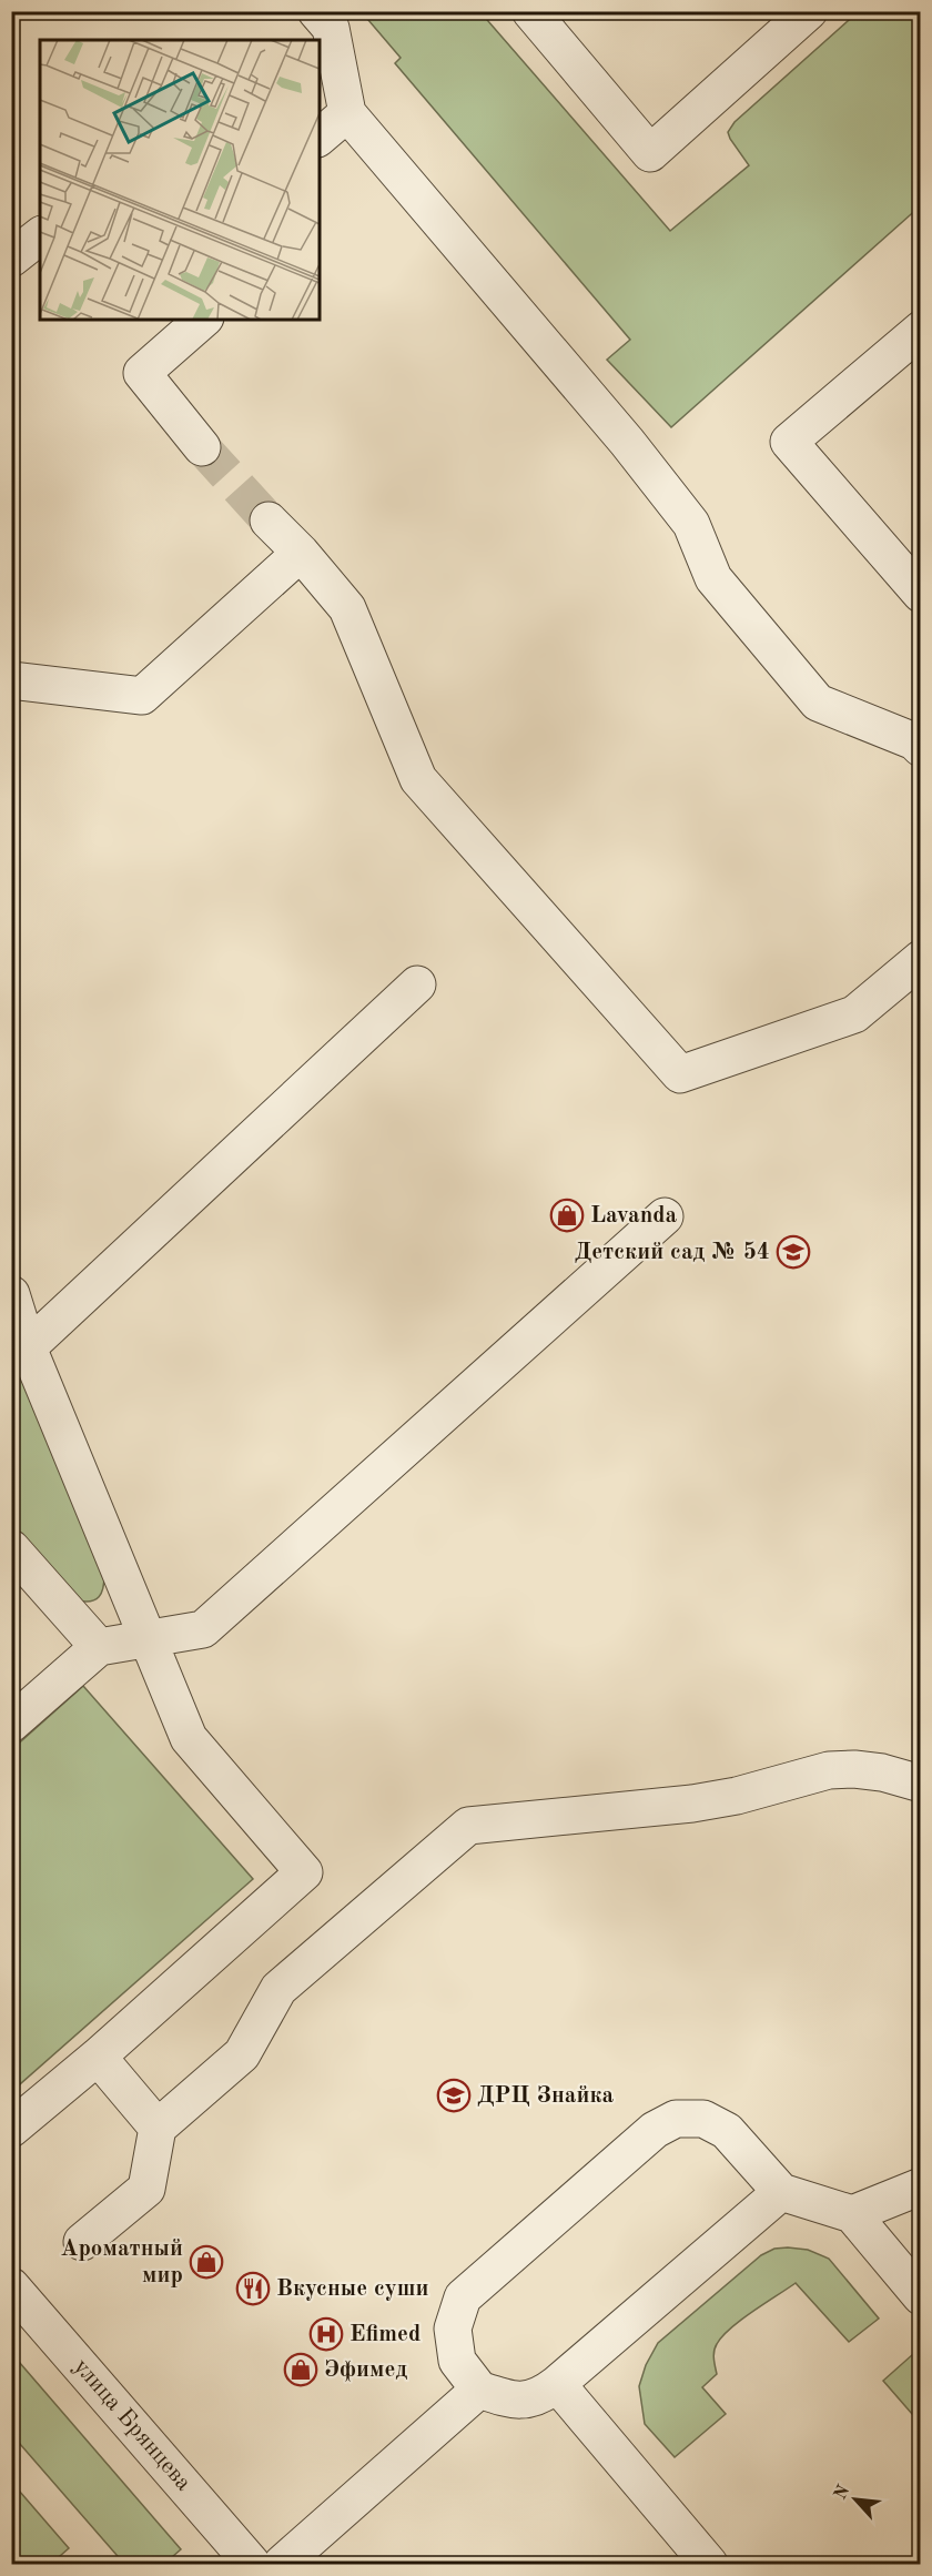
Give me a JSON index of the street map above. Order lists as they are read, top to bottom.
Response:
{
  "streets": {
    "street": ["улица Брянцева"]
  },
  "places": {
    "shop": ["Lavanda", "Ароматный мир", "Эфимед"],
    "school or university": ["Детский сад № 54", "ДРЦ Знайка"],
    "restaurant": ["Вкусные суши"],
    "hospital": ["Efimed"]
  },
  "north": "top left"
}
